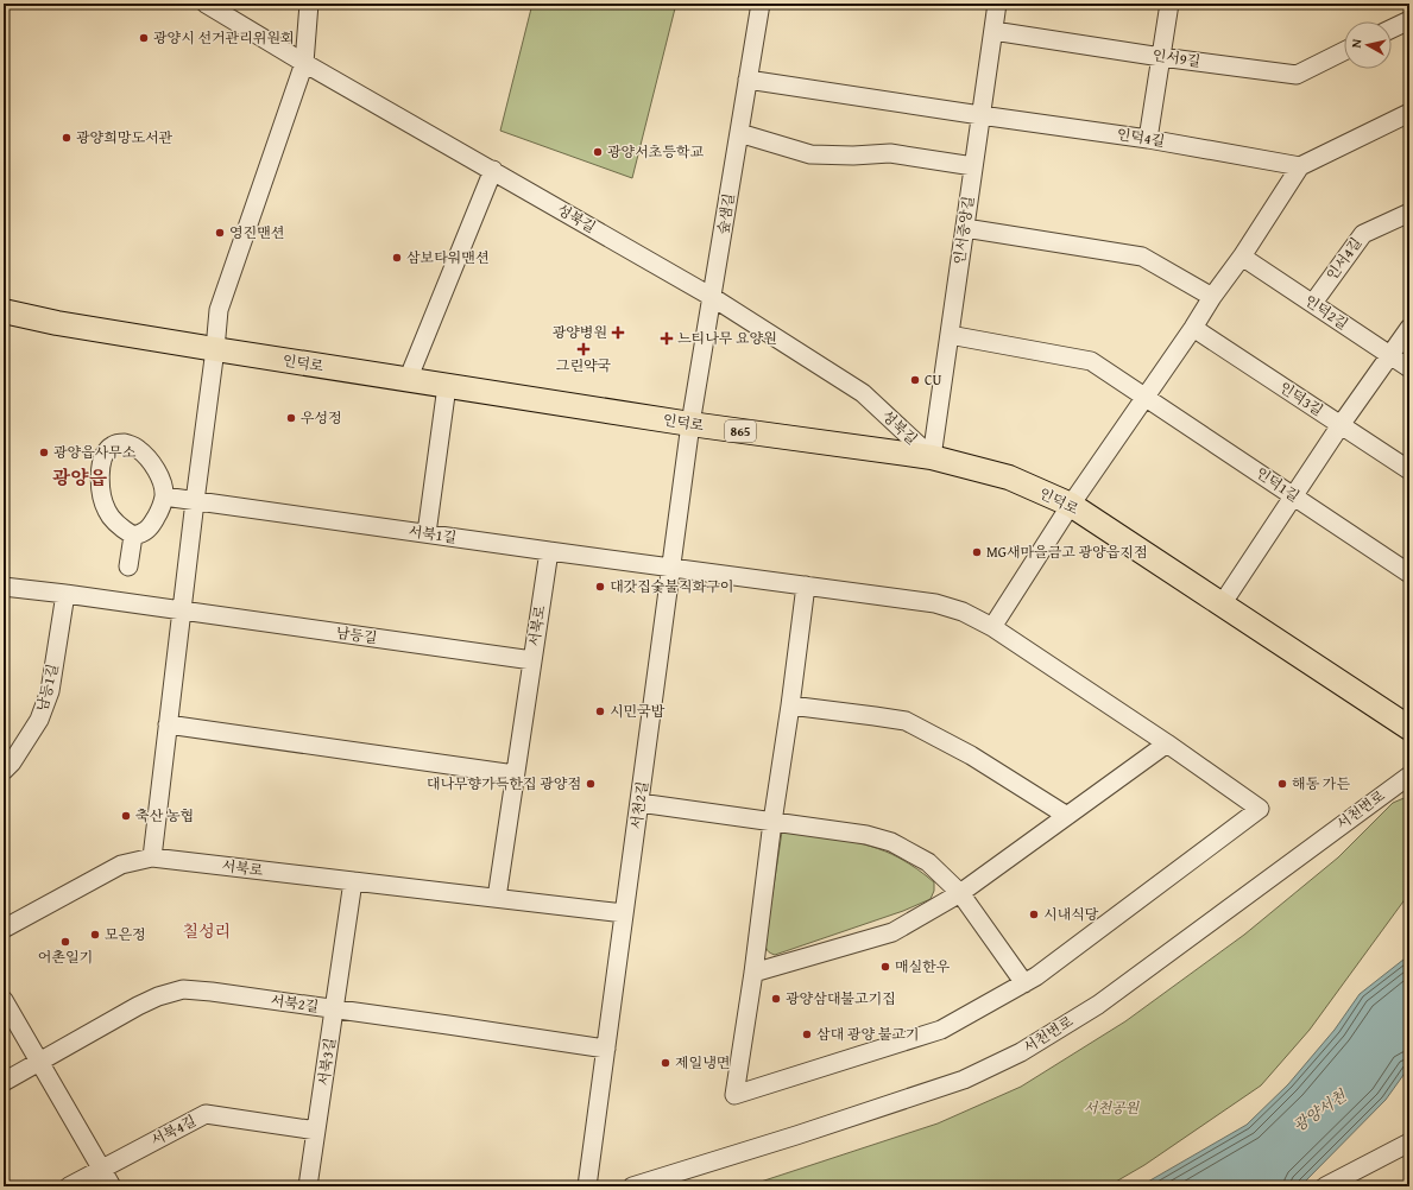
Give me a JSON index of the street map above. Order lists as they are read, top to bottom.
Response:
{
  "streets": {
    "main road": ["인덕로", "865"],
    "street": [
      "인서9길",
      "인덕4길",
      "숲샘길",
      "성북길",
      "인서중앙길",
      "인서4길",
      "인덕2길",
      "인덕3길",
      "인덕1길",
      "서북1길",
      "서북로",
      "남등길",
      "남등1길",
      "서천2길",
      "서천변로",
      "서북2길",
      "서북3길",
      "서북4길"
    ]
  },
  "crossings": [
    ["인서9길", "인서중앙길"],
    ["인덕4길", "숲샘길"],
    ["인덕4길", "인서중앙길"],
    ["숲샘길", "성북길"],
    ["숲샘길", "인덕로"],
    ["숲샘길", "서천2길"],
    ["성북길", "인서중앙길"],
    ["성북길", "인덕로"],
    ["인서중앙길", "인덕로"],
    ["인서4길", "인덕2길"],
    ["인덕로", "서천2길"],
    ["서북1길", "서북로"],
    ["서북1길", "서천2길"],
    ["서북로", "남등길"],
    ["서북로", "서천2길"],
    ["서북로", "서북3길"],
    ["남등길", "남등1길"],
    ["서천2길", "서북2길"],
    ["서북2길", "서북3길"],
    ["서북3길", "서북4길"]
  ],
  "districts": ["광양읍", "칠성리"],
  "water": ["광양서천"],
  "parks": ["서천공원"],
  "places": {
    "other": [
      "광양시 선거관리위원회",
      "광양희망도서관",
      "광양서초등학교",
      "영진맨션",
      "삼보타워맨션",
      "CU",
      "우성정",
      "광양읍사무소",
      "MG새마을금고 광양읍지점",
      "대갓집숯불직화구이",
      "시민국밥",
      "대나무향가득한집 광양점",
      "해동 가든",
      "축산 농협",
      "시내식당",
      "모은정",
      "어촌일기",
      "매실한우",
      "광양삼대불고기집",
      "삼대 광양 불고기",
      "제일냉면"
    ],
    "health": ["광양병원", "느티나무 요양원", "그린약국"]
  },
  "north": "left"
}
